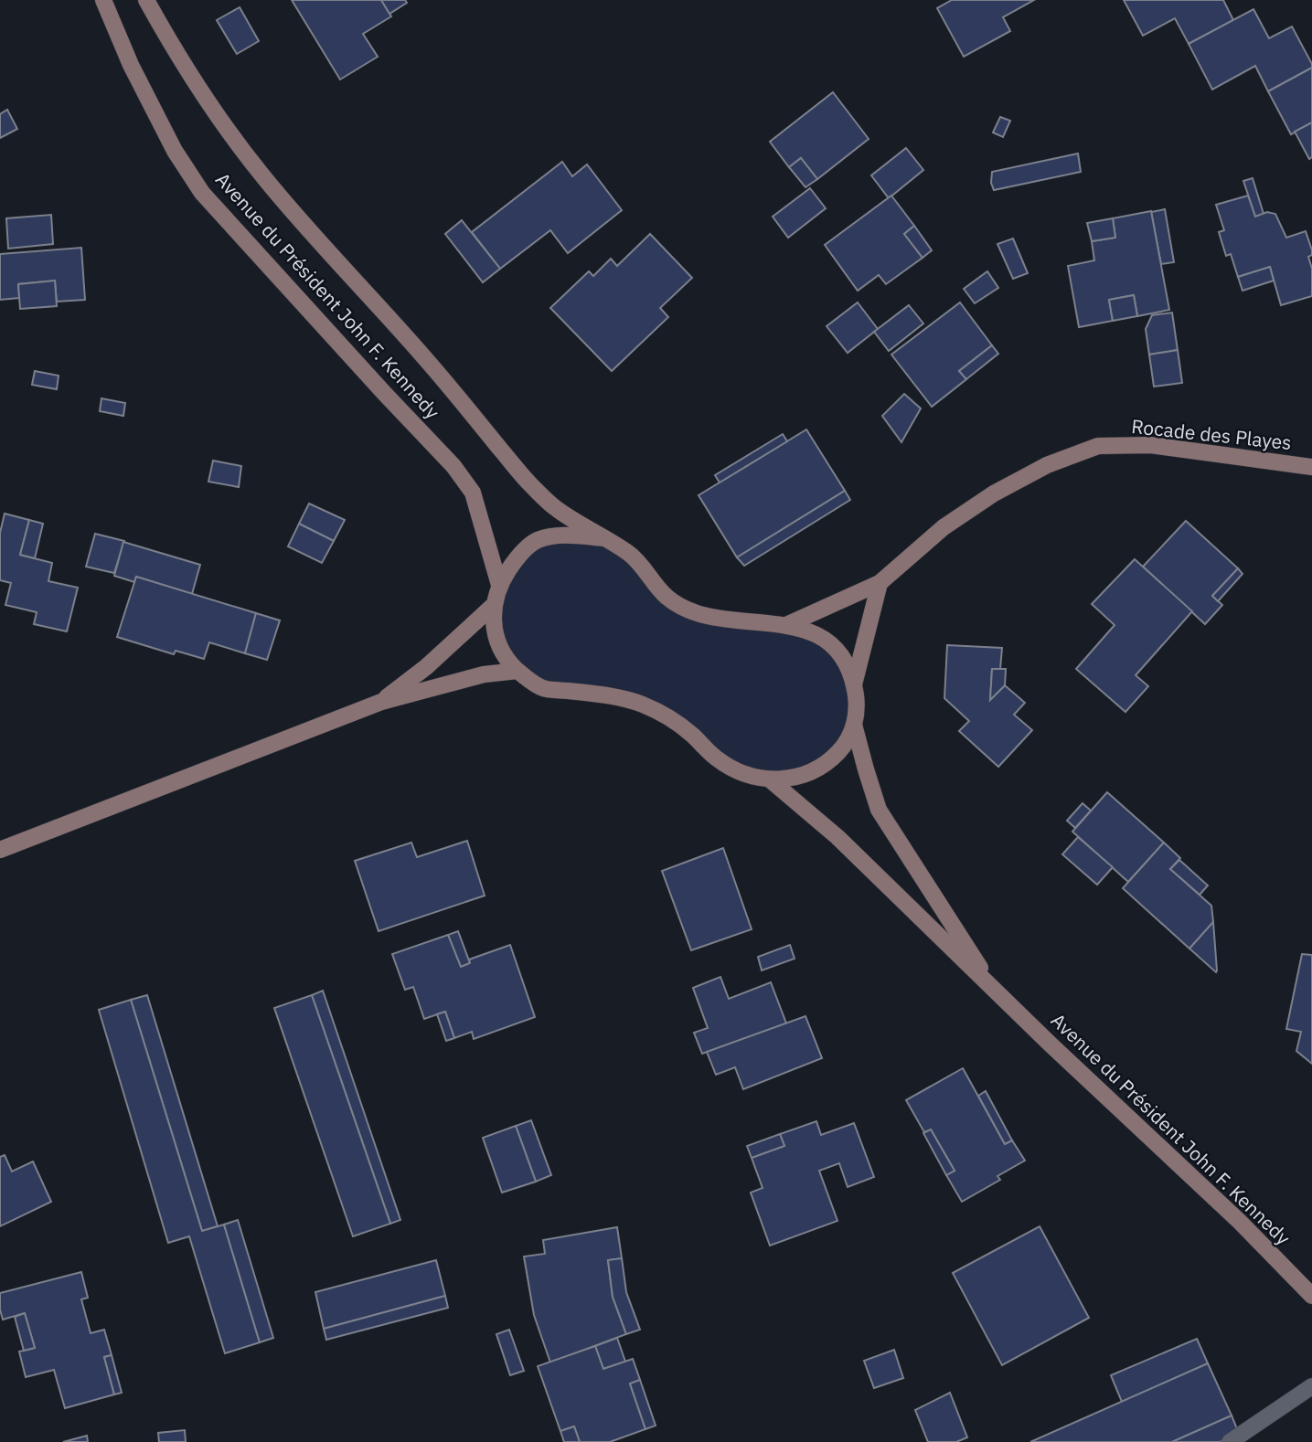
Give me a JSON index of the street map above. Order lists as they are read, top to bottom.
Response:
{
  "streets": {
    "main road": ["Avenue du Président John F. Kennedy", "Rocade des Playes"]
  },
  "crossings": [
    ["Avenue du Président John F. Kennedy", "Rocade des Playes"]
  ]
}
